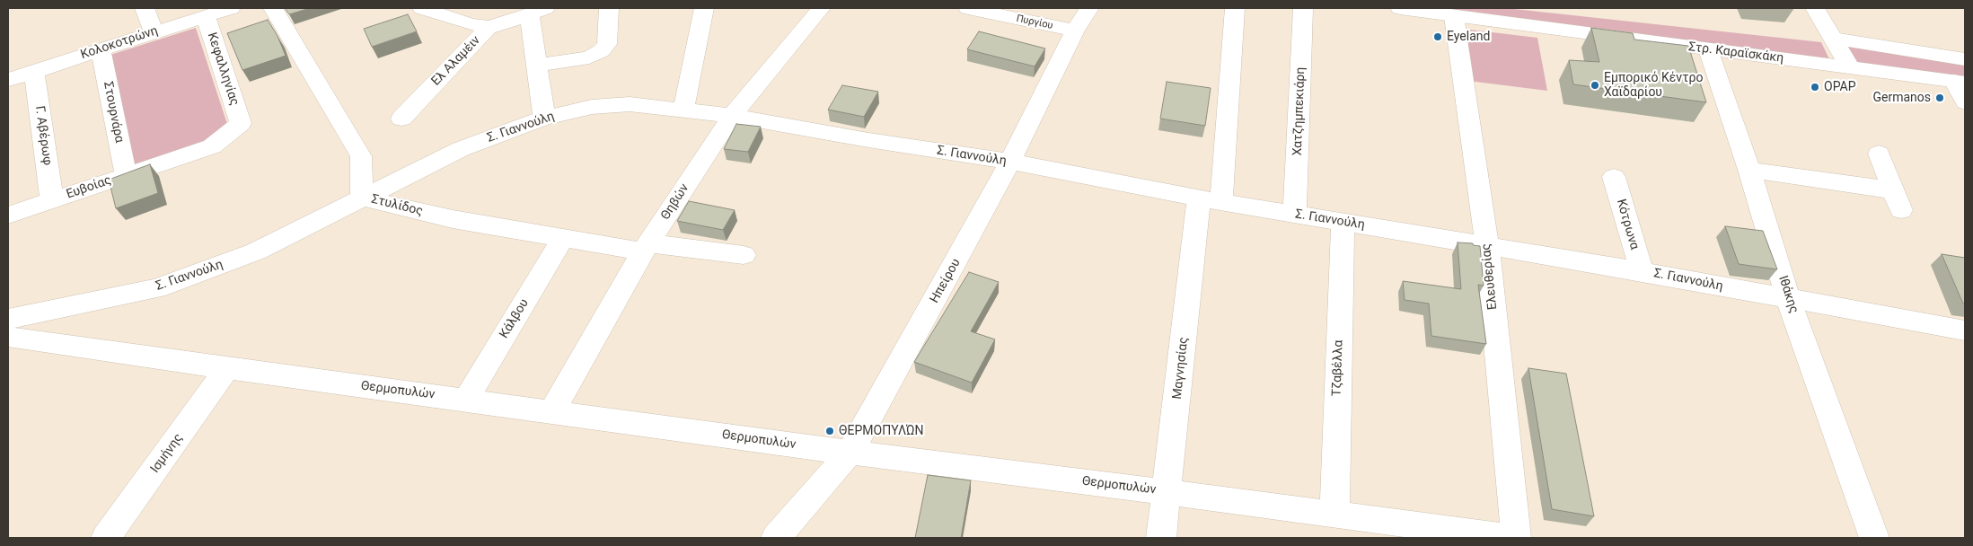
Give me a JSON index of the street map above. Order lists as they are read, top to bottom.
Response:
{
  "streets": {
    "street": [
      "Πυργίου",
      "Κολοκοτρώνη",
      "Στρ. Καραϊσκάκη",
      "Ελ Αλαμέιν",
      "Κεφαλληνίας",
      "Χατζημπεκιάρη",
      "Στουρνάρα",
      "Σ. Γιαννούλη",
      "Γ. Αβέρωφ",
      "Ευβοίας",
      "Θηβών",
      "Στυλίδος",
      "Κότρωνα",
      "Ελευθερίας",
      "Ηπείρου",
      "Ιθάκης",
      "Κάλβου",
      "Μαγνησίας",
      "Τζαβέλλα",
      "Θερμοπυλών",
      "Ισμήνης"
    ]
  },
  "crossings": [
    ["Πυργίου", "Ηπείρου"],
    ["Κολοκοτρώνη", "Κεφαλληνίας"],
    ["Κολοκοτρώνη", "Στουρνάρα"],
    ["Κολοκοτρώνη", "Γ. Αβέρωφ"],
    ["Στρ. Καραϊσκάκη", "Ελευθερίας"],
    ["Στρ. Καραϊσκάκη", "Ιθάκης"],
    ["Κεφαλληνίας", "Ευβοίας"],
    ["Χατζημπεκιάρη", "Σ. Γιαννούλη"],
    ["Στουρνάρα", "Ευβοίας"],
    ["Σ. Γιαννούλη", "Θηβών"],
    ["Σ. Γιαννούλη", "Στυλίδος"],
    ["Σ. Γιαννούλη", "Κότρωνα"],
    ["Σ. Γιαννούλη", "Ελευθερίας"],
    ["Σ. Γιαννούλη", "Ηπείρου"],
    ["Σ. Γιαννούλη", "Ιθάκης"],
    ["Σ. Γιαννούλη", "Μαγνησίας"],
    ["Σ. Γιαννούλη", "Τζαβέλλα"],
    ["Γ. Αβέρωφ", "Ευβοίας"],
    ["Θηβών", "Στυλίδος"],
    ["Θηβών", "Θερμοπυλών"],
    ["Στυλίδος", "Κάλβου"],
    ["Ηπείρου", "Θερμοπυλών"],
    ["Κάλβου", "Θερμοπυλών"],
    ["Μαγνησίας", "Θερμοπυλών"],
    ["Τζαβέλλα", "Θερμοπυλών"],
    ["Θερμοπυλών", "Ισμήνης"]
  ],
  "places": [
    "Eyeland",
    "Εμπορικό Κέντρο Χαϊδαρίου",
    "OPAP",
    "Germanos",
    "ΘΕΡΜΟΠΥΛΏΝ"
  ]
}
